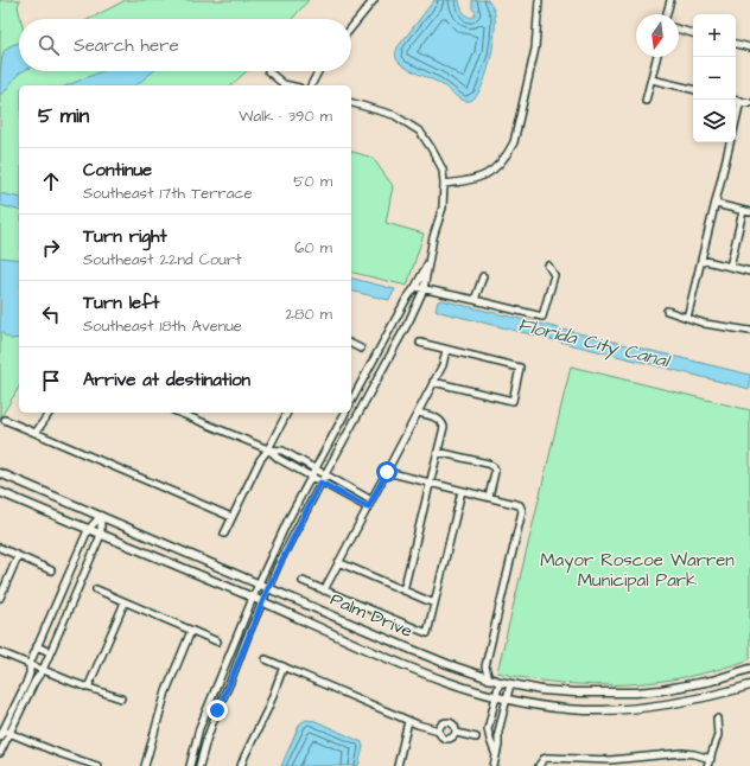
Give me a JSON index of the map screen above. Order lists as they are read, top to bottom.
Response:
{
  "streets": {
    "main road": ["Palm Drive"]
  },
  "water": ["Florida City Canal"],
  "parks": ["Mayor Roscoe Warren Municipal Park"],
  "north": "bottom",
  "page": {
    "map_buttons": ["+", "−"],
    "search": "Search here",
    "heading": ["5 min", "Walk · 390 m"],
    "list": [
      ["Continue", "Southeast 17th Terrace", "50 m"],
      ["Turn right", "Southeast 22nd Court", "60 m"],
      ["Turn left", "Southeast 18th Avenue", "280 m"],
      "Arrive at destination"
    ]
  }
}
